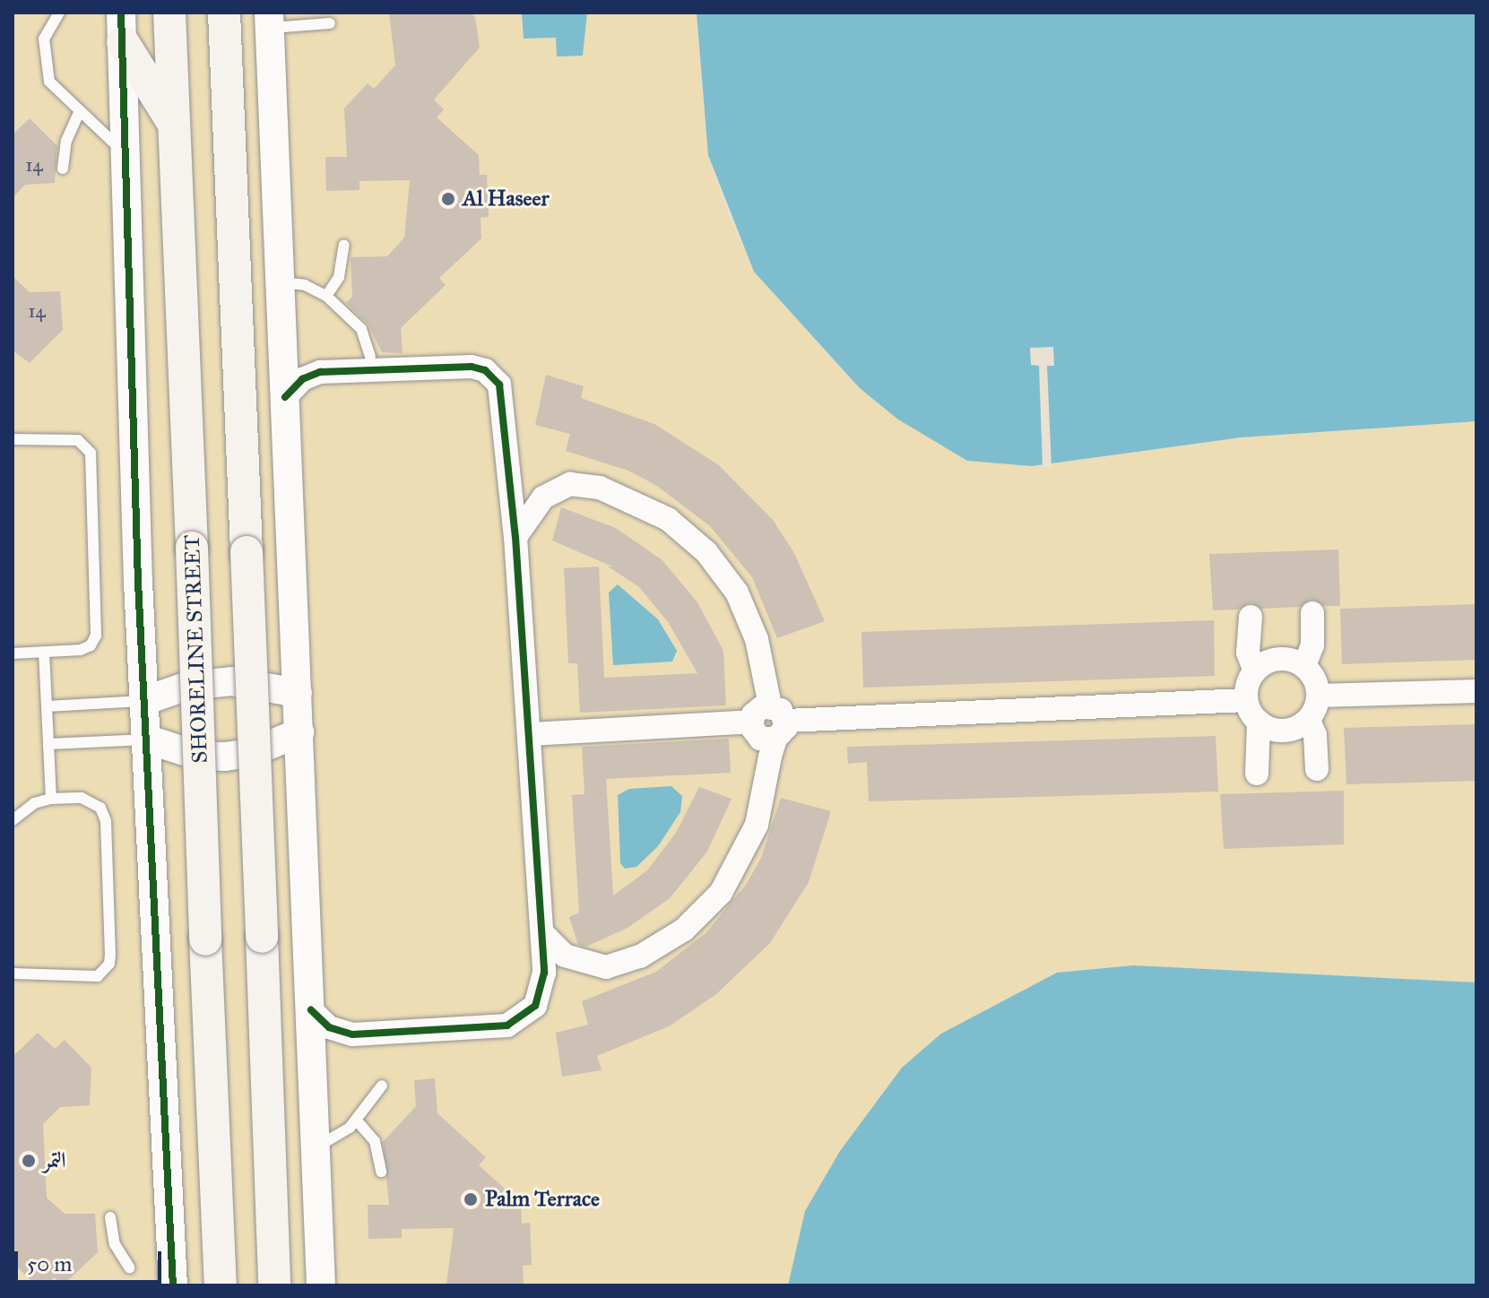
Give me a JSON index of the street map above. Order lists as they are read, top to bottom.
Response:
{
  "streets": {
    "main road": ["SHORELINE STREET"]
  },
  "places": ["Al Haseer", "التمر", "Palm Terrace"],
  "house_numbers": ["14", "14"],
  "scale_bar": "50 m"
}
